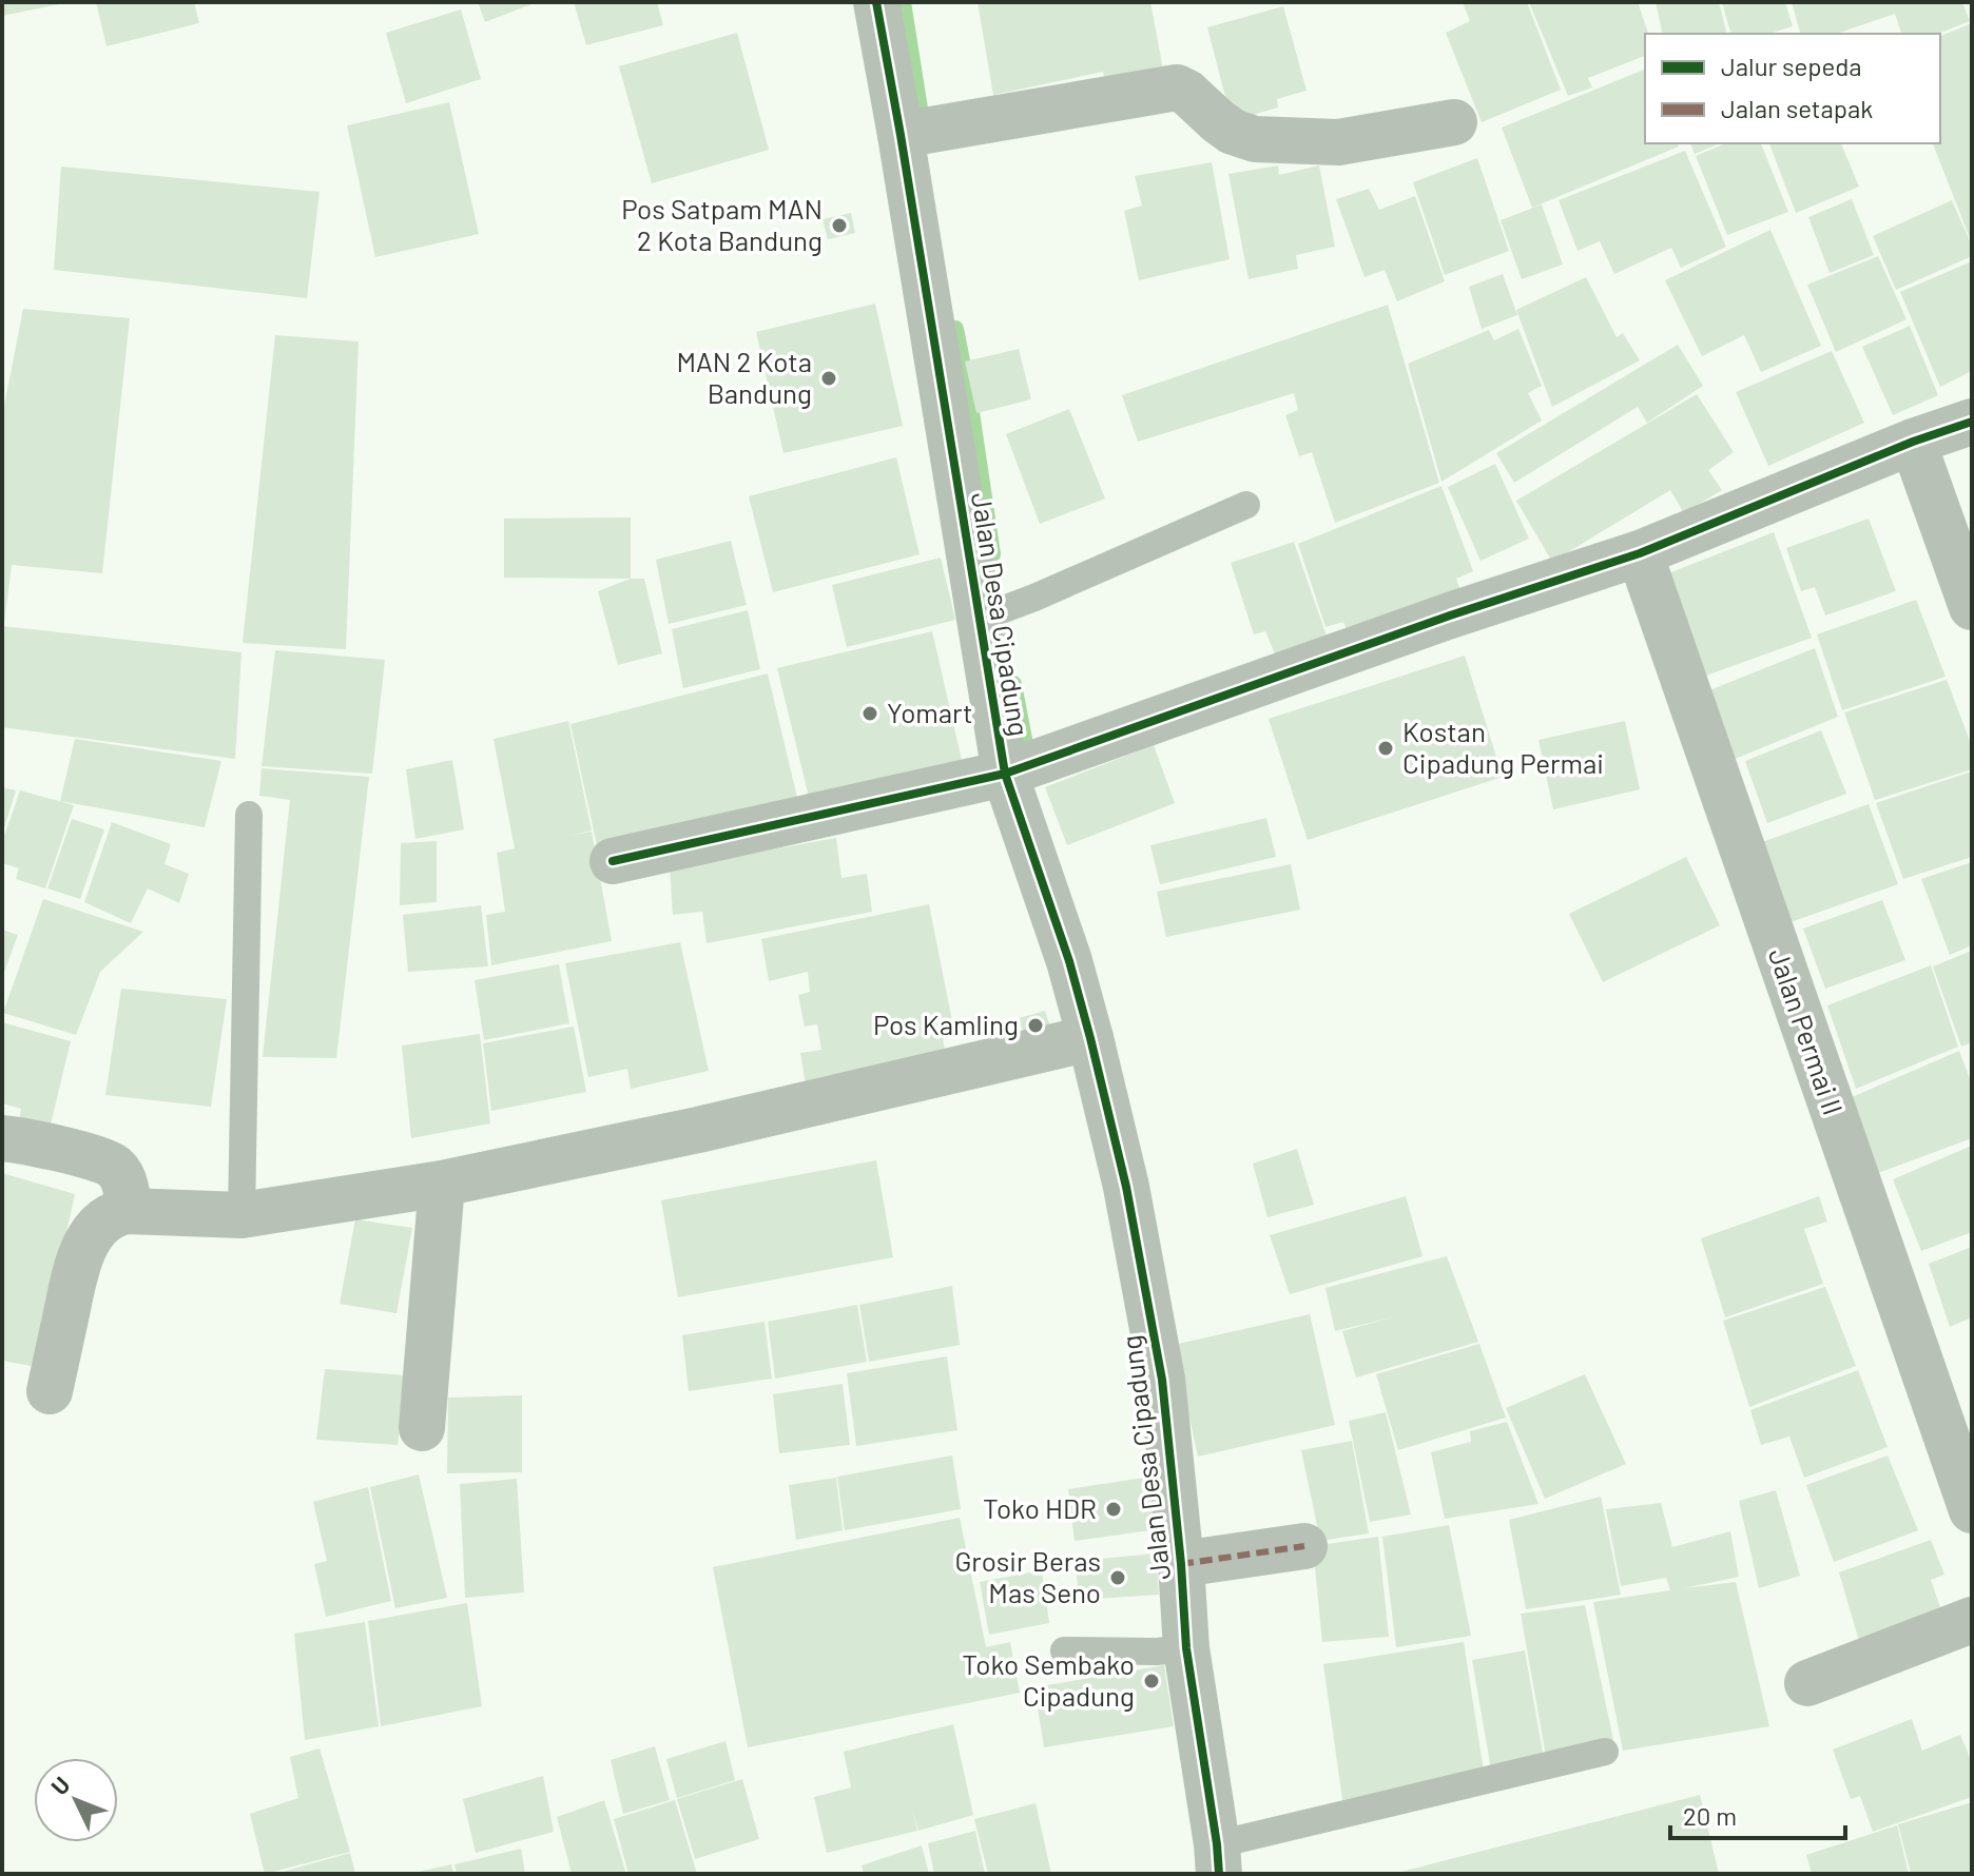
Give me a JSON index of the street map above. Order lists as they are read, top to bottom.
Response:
{
  "streets": {
    "street": ["Jalan Desa Cipadung", "Jalan Permai II"]
  },
  "places": [
    "Pos Satpam MAN 2 Kota Bandung",
    "MAN 2 Kota Bandung",
    "Yomart",
    "Kostan Cipadung Permai",
    "Pos Kamling",
    "Toko HDR",
    "Grosir Beras Mas Seno",
    "Toko Sembako Cipadung"
  ],
  "legend": ["Jalur sepeda", "Jalan setapak"],
  "scale_bar": "20 m",
  "north": "top left"
}
